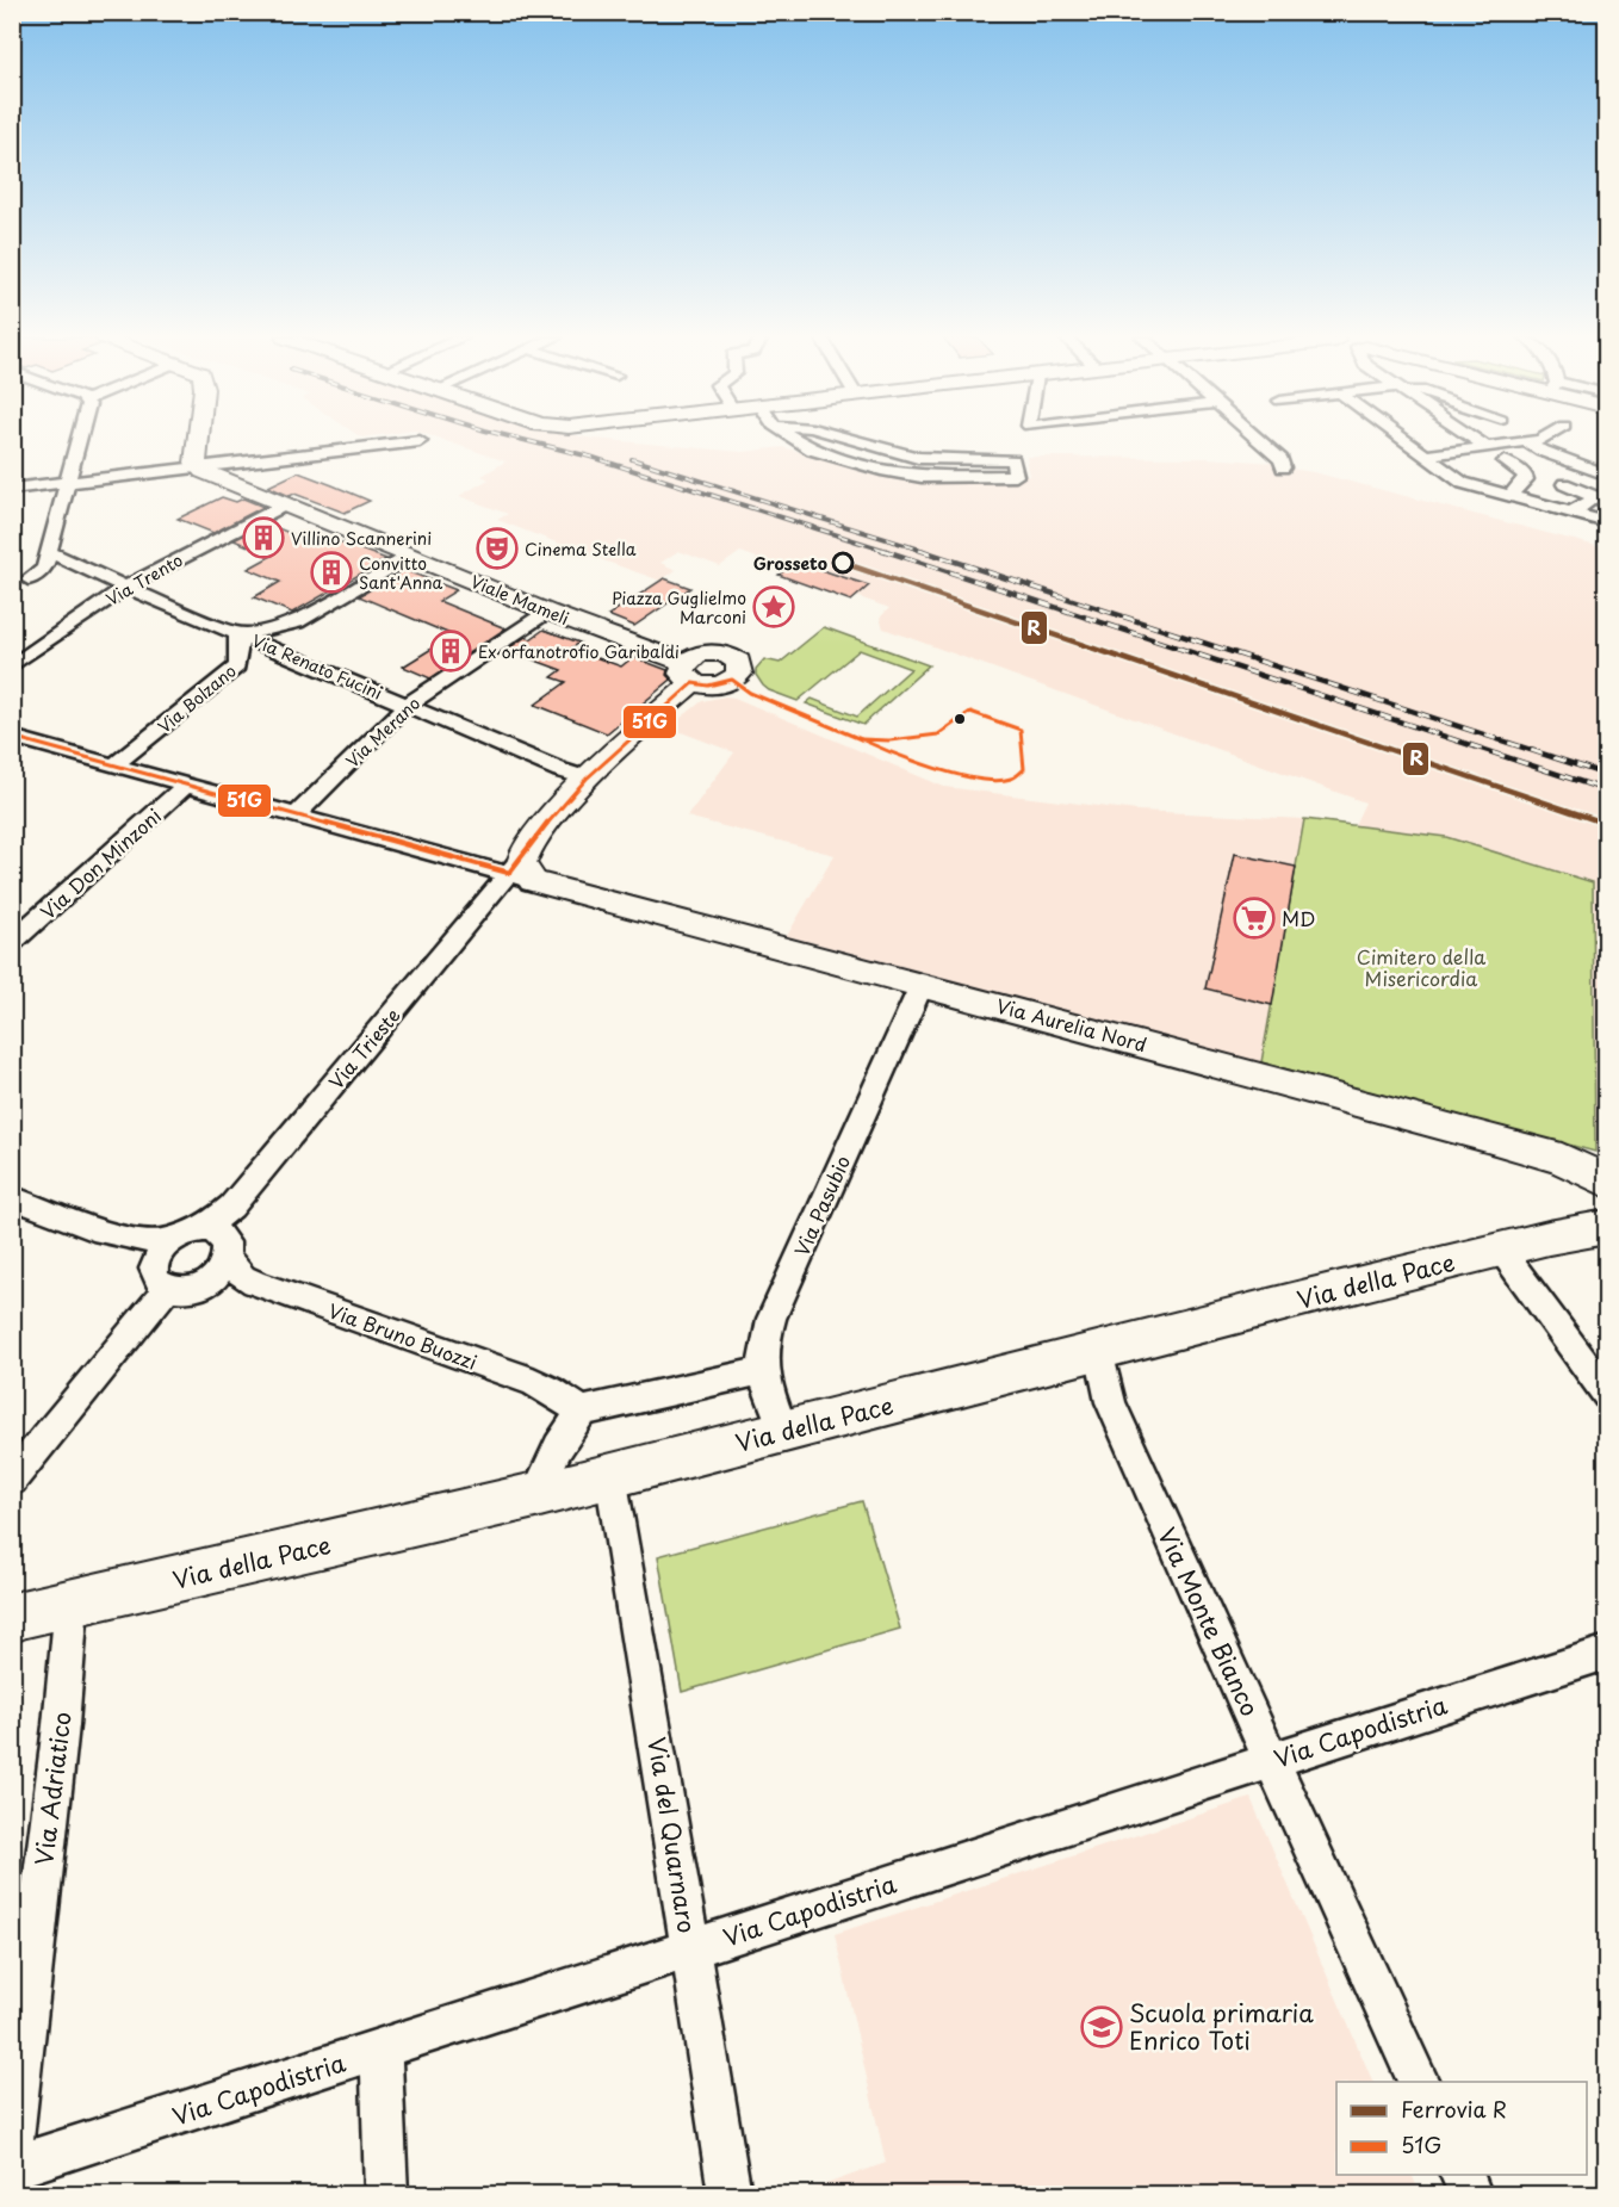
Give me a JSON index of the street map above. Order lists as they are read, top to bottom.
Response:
{
  "streets": {
    "street": [
      "Via Trento",
      "Viale Mameli",
      "Via Renato Fucini",
      "Via Bolzano",
      "Via Merano",
      "Via Don Minzoni",
      "Via Aurelia Nord",
      "Via Trieste",
      "Via Pasubio",
      "Via della Pace",
      "Via Bruno Buozzi",
      "Via Monte Bianco",
      "Via Capodistria",
      "Via Adriatico",
      "Via del Quarnaro"
    ]
  },
  "crossings": [
    ["Via Trento", "Viale Mameli"],
    ["Via Trento", "Via Renato Fucini"],
    ["Viale Mameli", "Via Merano"],
    ["Viale Mameli", "Via Trieste"],
    ["Via Renato Fucini", "Via Bolzano"],
    ["Via Renato Fucini", "Via Merano"],
    ["Via Renato Fucini", "Via Trieste"],
    ["Via Aurelia Nord", "Via Trieste"],
    ["Via Aurelia Nord", "Via Pasubio"],
    ["Via Trieste", "Via Bruno Buozzi"],
    ["Via Pasubio", "Via della Pace"],
    ["Via della Pace", "Via Monte Bianco"],
    ["Via della Pace", "Via Adriatico"],
    ["Via della Pace", "Via del Quarnaro"],
    ["Via Monte Bianco", "Via Capodistria"],
    ["Via Capodistria", "Via del Quarnaro"]
  ],
  "parks": ["Cimitero della Misericordia"],
  "places": {
    "building": ["Villino Scannerini", "Convitto Sant'Anna", "Ex orfanotrofio Garibaldi"],
    "theatre": ["Cinema Stella"],
    "other": ["Grosseto"],
    "place": ["Piazza Guglielmo Marconi"],
    "supermarket": ["MD"],
    "school or university": ["Scuola primaria Enrico Toti"]
  },
  "lines": ["rail line R", "transit line 51G"],
  "legend": ["Ferrovia R", "51G"]
}
